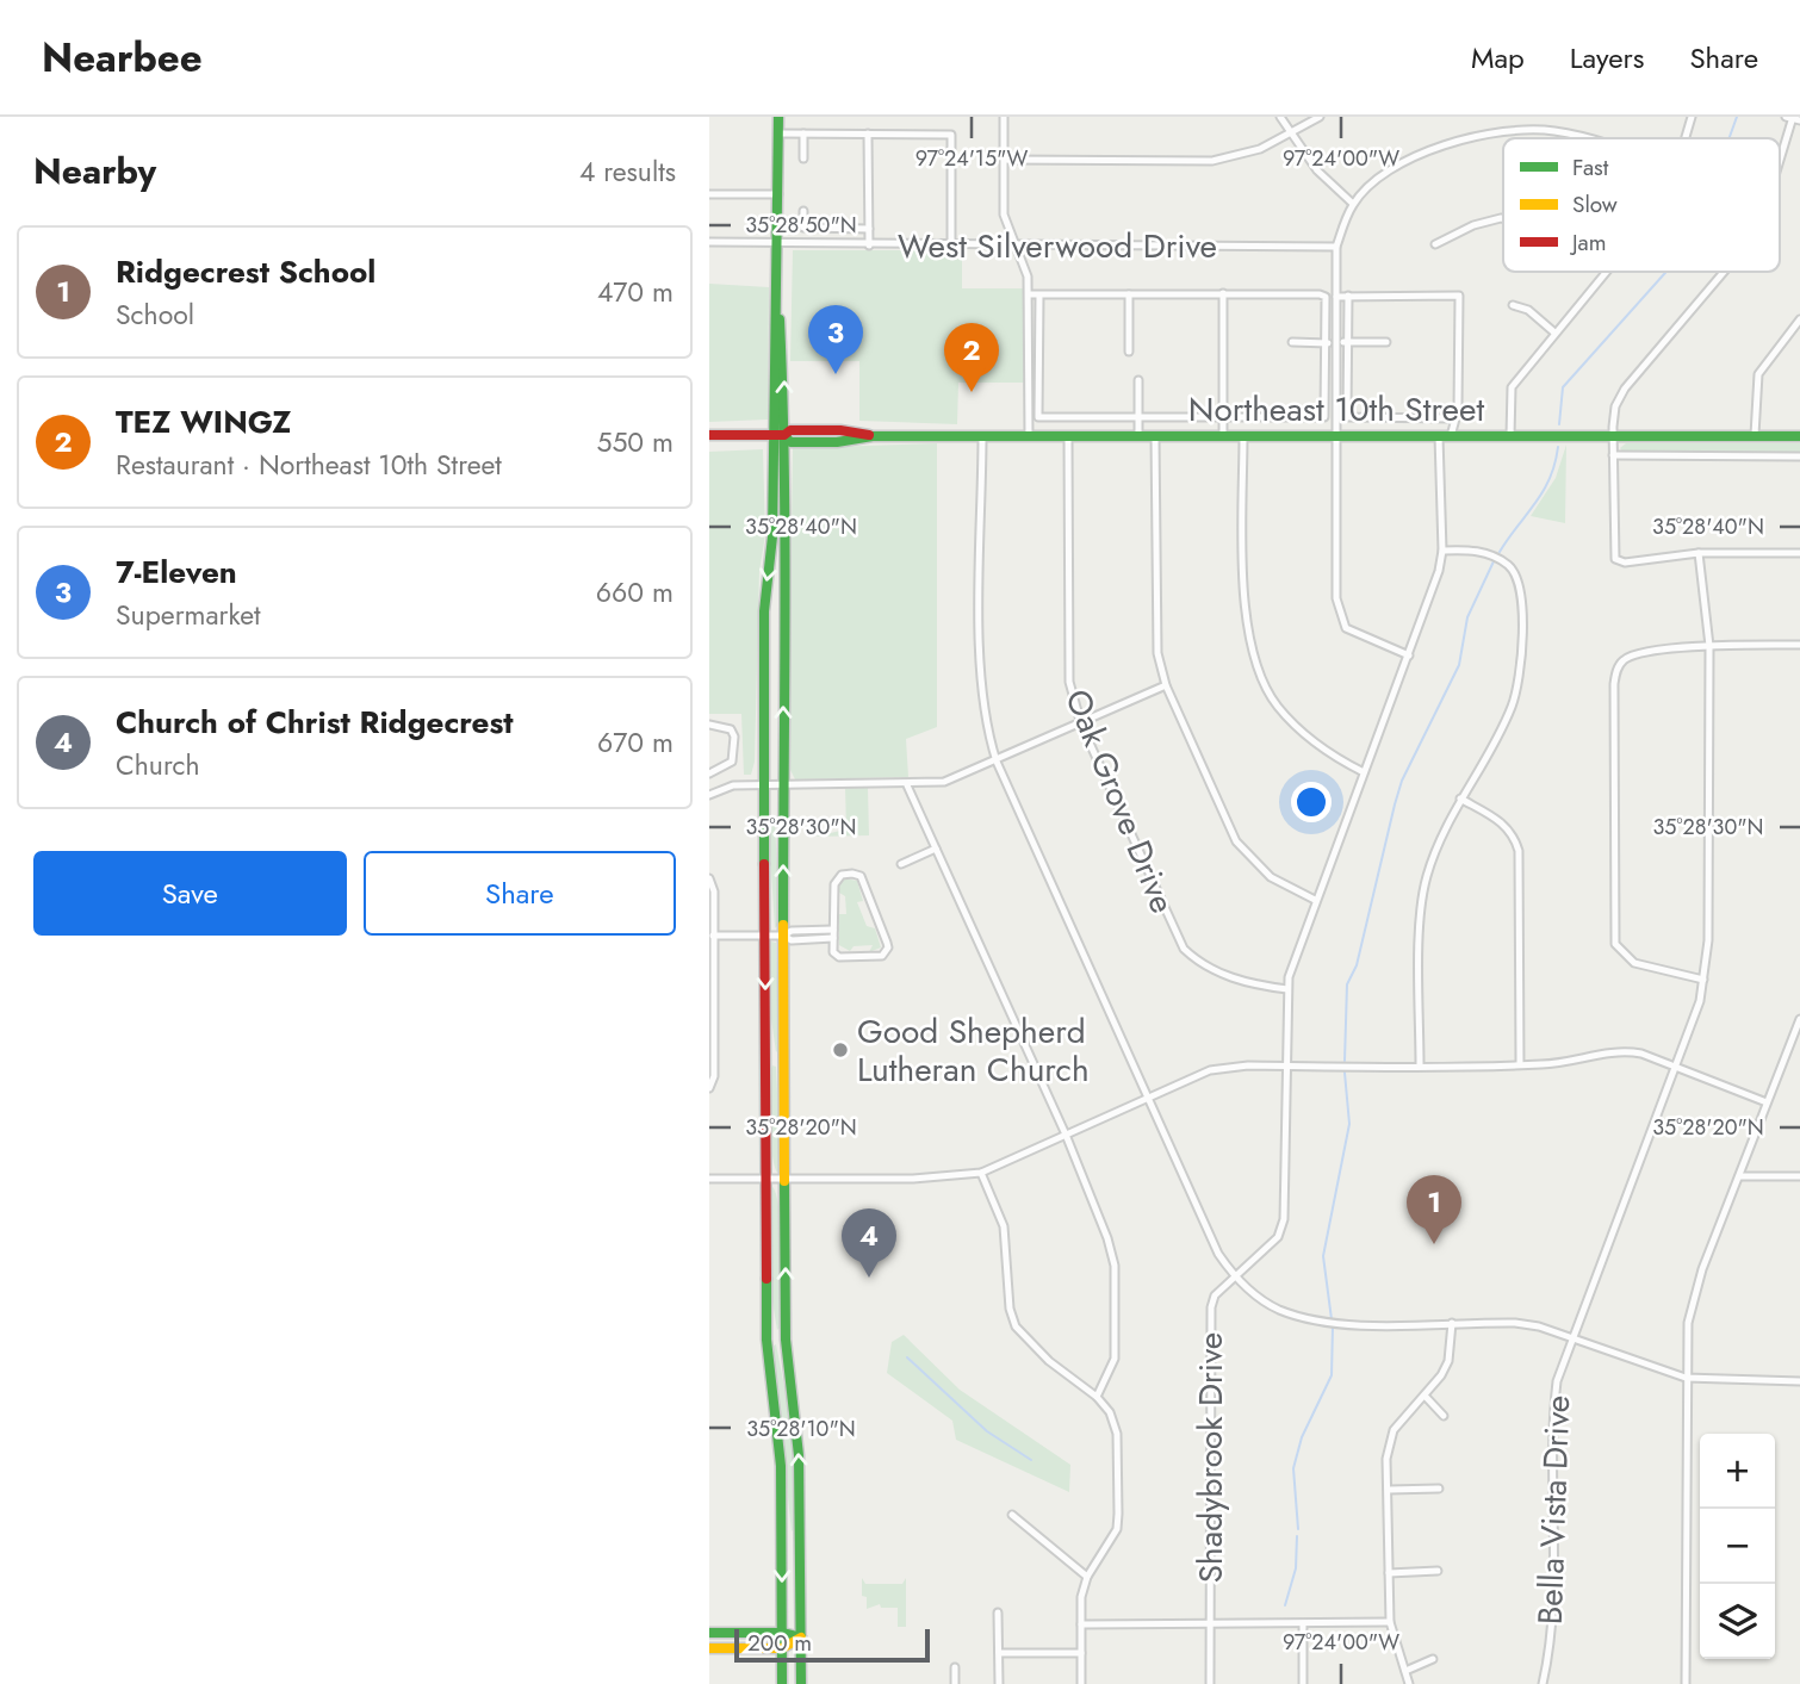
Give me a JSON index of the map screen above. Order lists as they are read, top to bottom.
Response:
{
  "streets": {
    "main road": ["Northeast 10th Street"],
    "street": [
      "West Silverwood Drive",
      "Oak Grove Drive",
      "Shadybrook Drive",
      "Bella Vista Drive"
    ]
  },
  "crossings": [
    ["Northeast 10th Street", "Oak Grove Drive"],
    ["Northeast 10th Street", "Shadybrook Drive"],
    ["Oak Grove Drive", "Shadybrook Drive"]
  ],
  "places": ["Good Shepherd Lutheran Church"],
  "legend": ["Fast", "Slow", "Jam"],
  "scale_bar": "200 m",
  "page": {
    "header": "Nearbee",
    "nav": ["Map", "Layers", "Share"],
    "heading": ["Nearby", "4 results"],
    "list": [
      {
        "mark": "1",
        "name": "Ridgecrest School",
        "note": "School",
        "value": "470 m"
      },
      {
        "mark": "2",
        "name": "TEZ WINGZ",
        "note": "Restaurant · Northeast 10th Street",
        "value": "550 m"
      },
      {
        "mark": "3",
        "name": "7-Eleven",
        "note": "Supermarket",
        "value": "660 m"
      },
      {
        "mark": "4",
        "name": "Church of Christ Ridgecrest",
        "note": "Church",
        "value": "670 m"
      }
    ],
    "pins": [
      "3",
      "2",
      "1",
      "4"
    ],
    "buttons": ["Save", "Share"],
    "map_buttons": ["+", "−"],
    "scale": "200 m"
  },
  "coordinates": [
    "97°24'15\"W",
    "97°24'00\"W",
    "35°28'50\"N",
    "35°28'40\"N",
    "35°28'30\"N",
    "35°28'20\"N",
    "35°28'10\"N"
  ]
}
